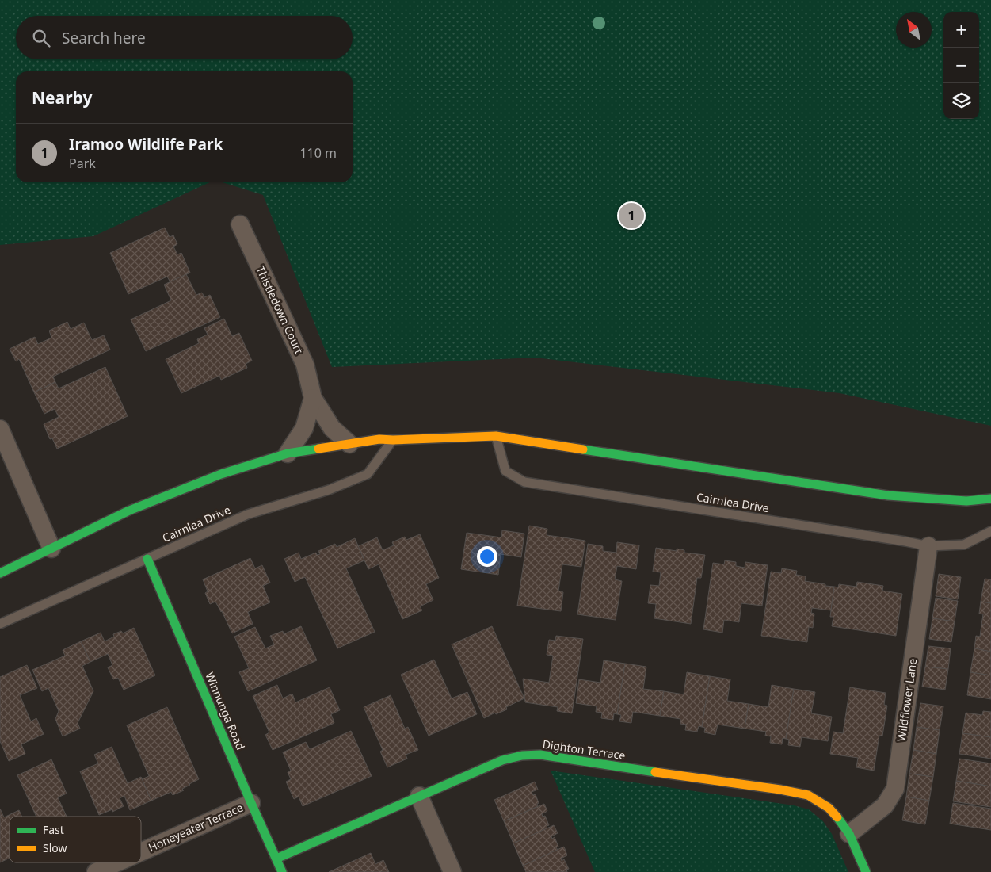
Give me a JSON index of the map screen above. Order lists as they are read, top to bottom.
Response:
{
  "streets": {
    "street": [
      "Thistledown Court",
      "Wildflower Lane",
      "Winnunga Road",
      "Dighton Terrace",
      "Honeyeater Terrace"
    ],
    "lane": ["Cairnlea Drive"]
  },
  "crossings": [
    ["Cairnlea Drive", "Wildflower Lane"],
    ["Cairnlea Drive", "Winnunga Road"],
    ["Wildflower Lane", "Dighton Terrace"],
    ["Winnunga Road", "Dighton Terrace"],
    ["Winnunga Road", "Honeyeater Terrace"]
  ],
  "legend": ["Fast", "Slow"],
  "north": "top left",
  "page": {
    "map_buttons": ["+", "−"],
    "search": "Search here",
    "heading": "Nearby",
    "list": [
      {
        "mark": "1",
        "name": "Iramoo Wildlife Park",
        "note": "Park",
        "value": "110 m"
      }
    ],
    "pins": "1"
  }
}
